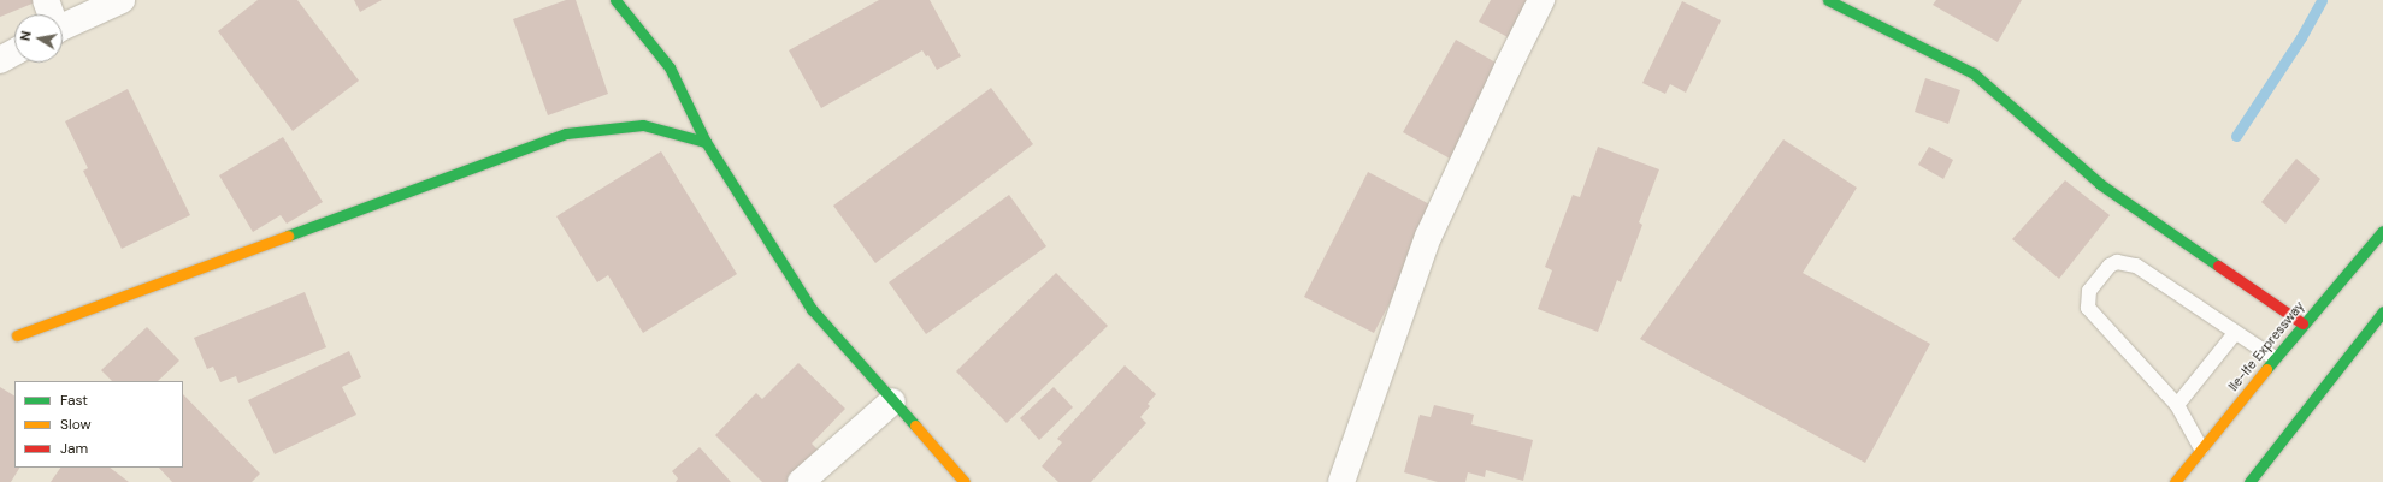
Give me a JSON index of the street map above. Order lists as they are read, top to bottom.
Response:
{
  "streets": {
    "main road": ["Ile-Ife Expressway"]
  },
  "legend": ["Fast", "Slow", "Jam"],
  "north": "left"
}
